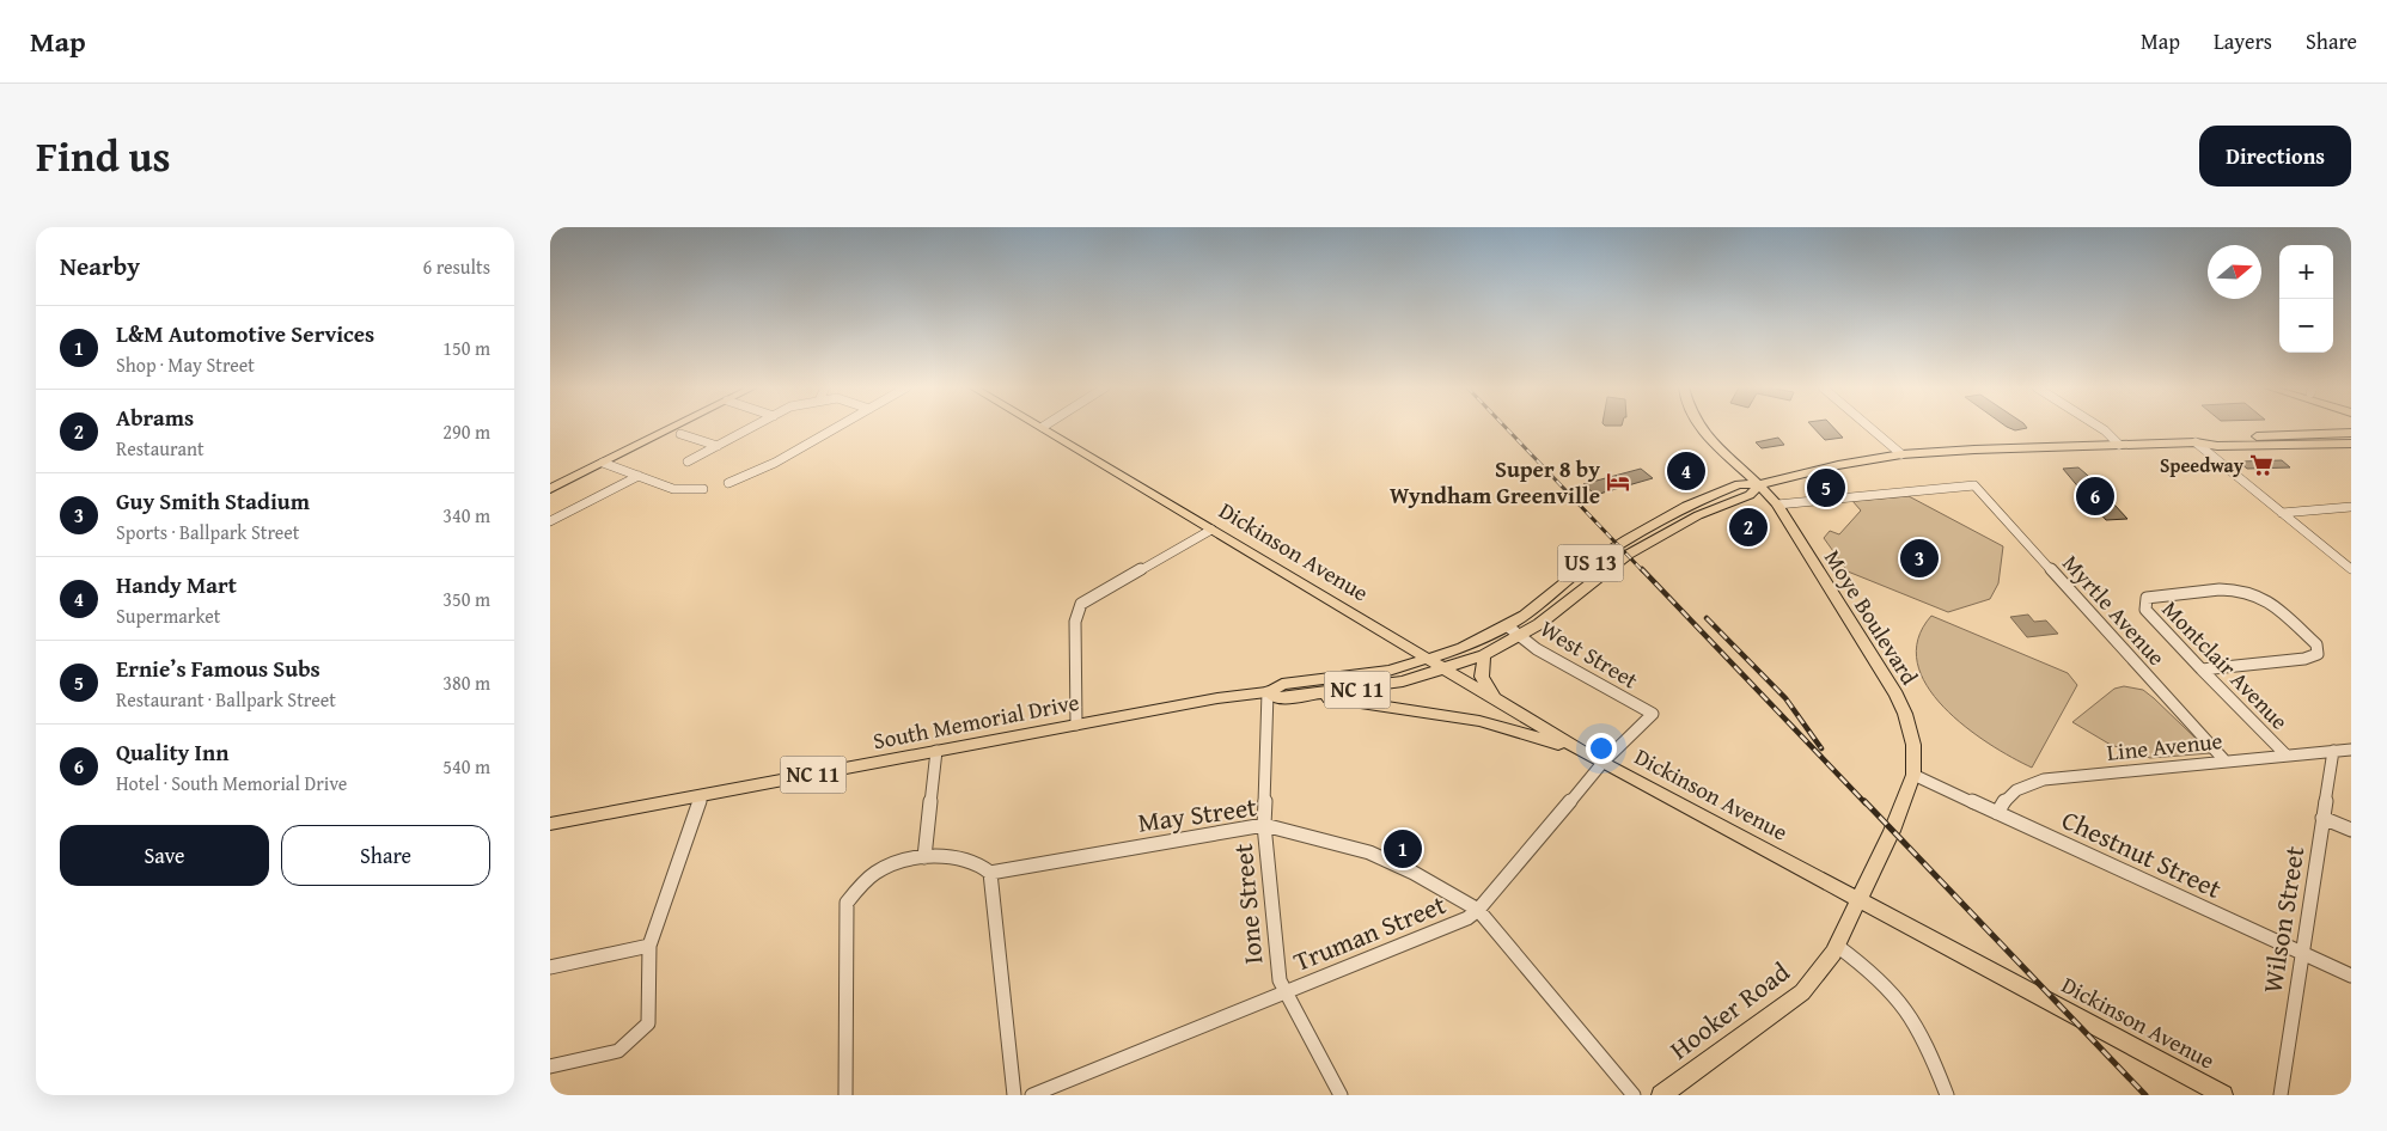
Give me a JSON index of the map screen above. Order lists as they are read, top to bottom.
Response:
{
  "streets": {
    "main road": [
      "Dickinson Avenue",
      "US 13",
      "Moye Boulevard",
      "NC 11",
      "South Memorial Drive",
      "Hooker Road"
    ],
    "street": [
      "Myrtle Avenue",
      "West Street",
      "Montclair Avenue",
      "Line Avenue",
      "May Street",
      "Chestnut Street",
      "Ione Street",
      "Wilson Street",
      "Truman Street"
    ]
  },
  "crossings": [
    ["Dickinson Avenue", "Moye Boulevard"],
    ["Dickinson Avenue", "South Memorial Drive"],
    ["Dickinson Avenue", "Truman Street"],
    ["Dickinson Avenue", "Hooker Road"],
    ["Myrtle Avenue", "Moye Boulevard"],
    ["Myrtle Avenue", "Line Avenue"],
    ["Moye Boulevard", "South Memorial Drive"],
    ["Moye Boulevard", "Chestnut Street"],
    ["Moye Boulevard", "Hooker Road"],
    ["West Street", "South Memorial Drive"],
    ["West Street", "Truman Street"],
    ["Montclair Avenue", "Line Avenue"],
    ["South Memorial Drive", "Ione Street"],
    ["Line Avenue", "Chestnut Street"],
    ["Line Avenue", "Wilson Street"],
    ["May Street", "Ione Street"],
    ["May Street", "Truman Street"],
    ["Chestnut Street", "Wilson Street"],
    ["Ione Street", "Truman Street"]
  ],
  "places": {
    "supermarket": ["Speedway"],
    "hotel": ["Super 8 by Wyndham Greenville"]
  },
  "north": "right",
  "page": {
    "header": "Map",
    "nav": ["Map", "Layers", "Share"],
    "title": "Find us",
    "buttons": [
      "Directions",
      ["Save", "Share"]
    ],
    "heading": ["Nearby", "6 results"],
    "map_buttons": ["+", "−"],
    "list": [
      {
        "mark": "1",
        "name": "L&M Automotive Services",
        "note": "Shop · May Street",
        "value": "150 m"
      },
      {
        "mark": "2",
        "name": "Abrams",
        "note": "Restaurant",
        "value": "290 m"
      },
      {
        "mark": "3",
        "name": "Guy Smith Stadium",
        "note": "Sports · Ballpark Street",
        "value": "340 m"
      },
      {
        "mark": "4",
        "name": "Handy Mart",
        "note": "Supermarket",
        "value": "350 m"
      },
      {
        "mark": "5",
        "name": "Ernie’s Famous Subs",
        "note": "Restaurant · Ballpark Street",
        "value": "380 m"
      },
      {
        "mark": "6",
        "name": "Quality Inn",
        "note": "Hotel · South Memorial Drive",
        "value": "540 m"
      }
    ],
    "pins": [
      "4",
      "5",
      "6",
      "2",
      "3",
      "1"
    ]
  }
}
